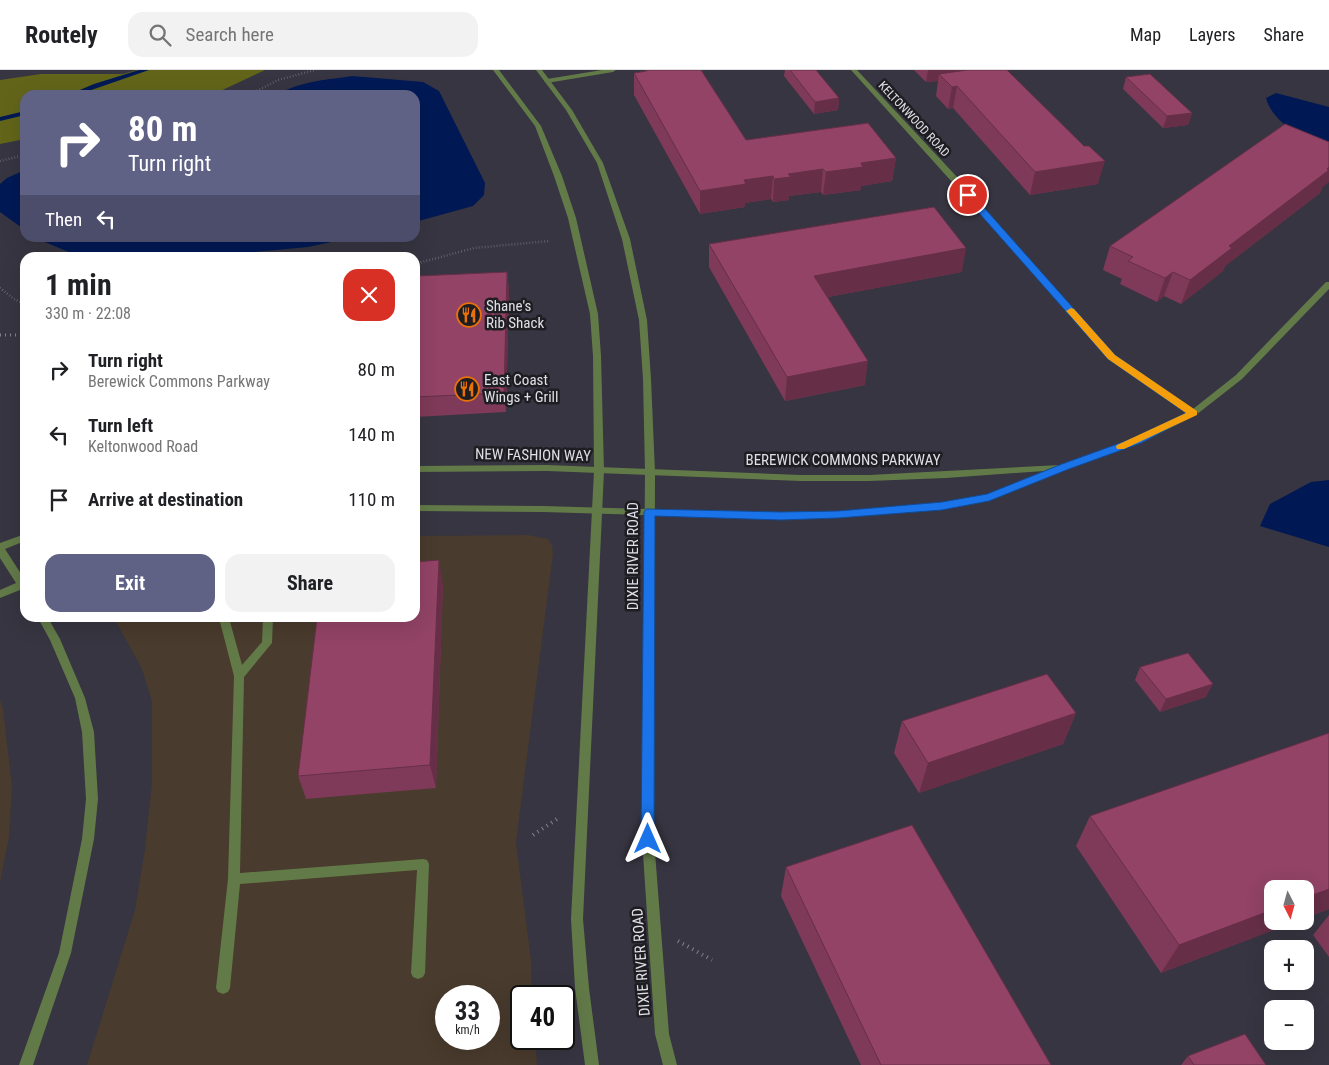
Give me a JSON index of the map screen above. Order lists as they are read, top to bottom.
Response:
{
  "streets": {
    "street": [
      "KELTONWOOD ROAD",
      "NEW FASHION WAY",
      "BEREWICK COMMONS PARKWAY",
      "DIXIE RIVER ROAD"
    ]
  },
  "crossings": [
    ["KELTONWOOD ROAD", "BEREWICK COMMONS PARKWAY"],
    ["NEW FASHION WAY", "BEREWICK COMMONS PARKWAY"],
    ["NEW FASHION WAY", "DIXIE RIVER ROAD"],
    ["BEREWICK COMMONS PARKWAY", "DIXIE RIVER ROAD"]
  ],
  "places": {
    "restaurant": ["Shane's Rib Shack", "East Coast Wings + Grill"]
  },
  "north": "bottom",
  "page": {
    "header": "Routely",
    "search": "Search here",
    "nav": ["Map", "Layers", "Share"],
    "turn": ["80 m", "Turn right"],
    "then": "Then",
    "heading": ["1 min", "330 m · 22:08"],
    "list": [
      {
        "name": "Turn right",
        "note": "Berewick Commons Parkway",
        "value": "80 m"
      },
      {
        "name": "Turn left",
        "note": "Keltonwood Road",
        "value": "140 m"
      },
      {
        "name": "Arrive at destination",
        "value": "110 m"
      }
    ],
    "buttons": ["Exit", "Share"],
    "map_buttons": ["+", "−"],
    "speed": "33 km/h",
    "limit": "40"
  }
}
